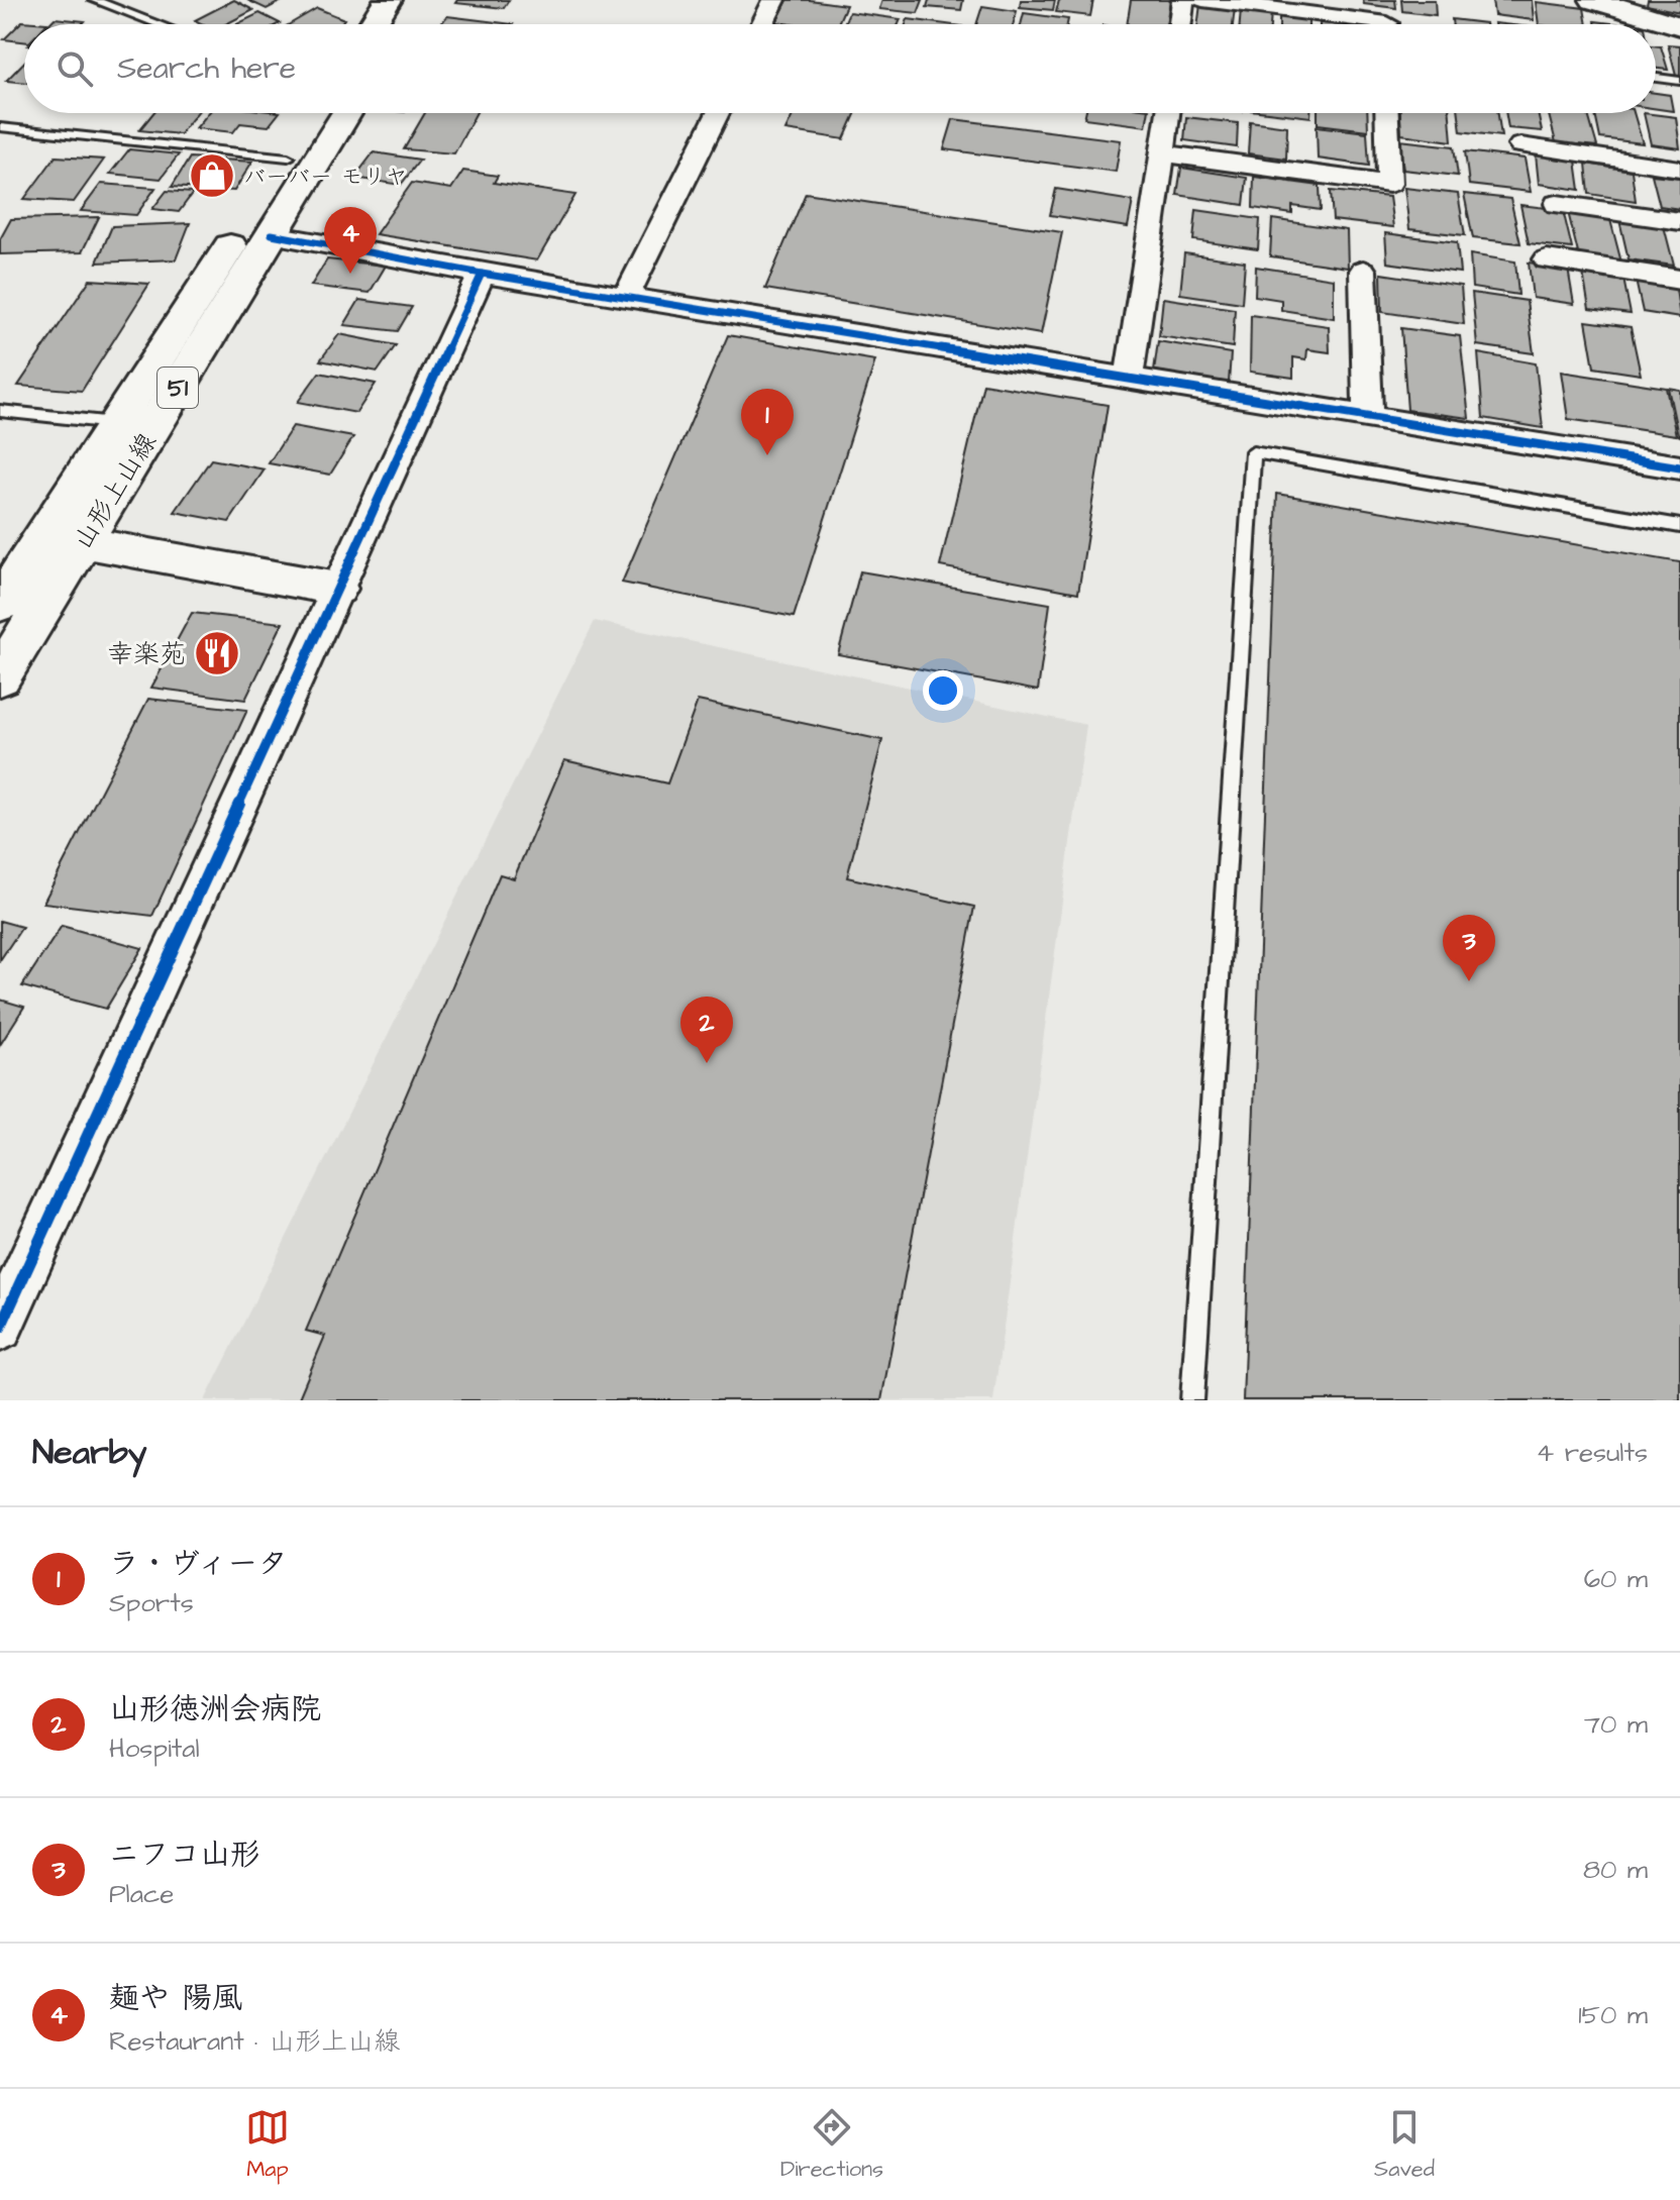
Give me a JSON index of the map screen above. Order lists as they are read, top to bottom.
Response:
{
  "streets": {
    "main road": ["51", "山形上山線"]
  },
  "places": {
    "shop": ["バーバー モリヤ"],
    "restaurant": ["幸楽苑"]
  },
  "page": {
    "search": "Search here",
    "pins": [
      "4",
      "1",
      "3",
      "2"
    ],
    "heading": ["Nearby", "4 results"],
    "list": [
      {
        "mark": "1",
        "name": "ラ・ヴィータ",
        "note": "Sports",
        "value": "60 m"
      },
      {
        "mark": "2",
        "name": "山形徳洲会病院",
        "note": "Hospital",
        "value": "70 m"
      },
      {
        "mark": "3",
        "name": "ニフコ山形",
        "note": "Place",
        "value": "80 m"
      },
      {
        "mark": "4",
        "name": "麺や 陽風",
        "note": "Restaurant · 山形上山線",
        "value": "150 m"
      }
    ],
    "nav": ["Map", "Directions", "Saved"]
  }
}
